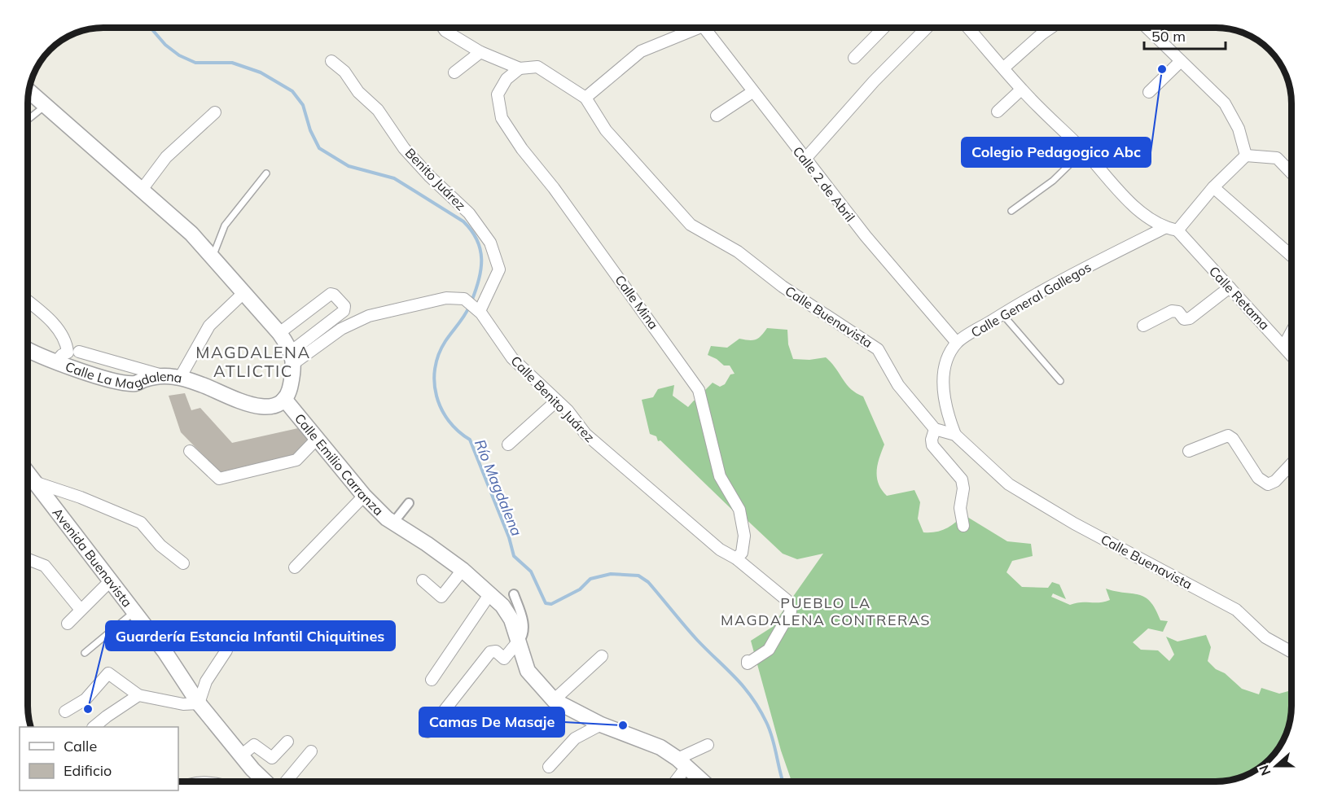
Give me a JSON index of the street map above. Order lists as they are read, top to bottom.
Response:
{
  "streets": {
    "street": [
      "Benito Juárez",
      "Calle 2 de Abril",
      "Calle Retama",
      "Calle General Gallegos",
      "Calle Mina",
      "Calle Buenavista",
      "Calle La Magdalena",
      "Calle Benito Juárez",
      "Calle Emilio Carranza",
      "Avenida Buenavista"
    ]
  },
  "crossings": [
    ["Benito Juárez", "Calle Benito Juárez"],
    ["Calle 2 de Abril", "Calle General Gallegos"],
    ["Calle General Gallegos", "Calle Buenavista"],
    ["Calle Mina", "Calle Buenavista"],
    ["Calle Mina", "Calle Benito Juárez"],
    ["Calle La Magdalena", "Calle Emilio Carranza"]
  ],
  "districts": ["MAGDALENA ATLICTIC", "PUEBLO LA MAGDALENA CONTRERAS"],
  "water": ["Río Magdalena"],
  "places": ["Colegio Pedagogico Abc", "Guardería Estancia Infantil Chiquitines", "Camas De Masaje"],
  "legend": ["Calle", "Edificio"],
  "scale_bar": "50 m",
  "north": "left"
}
